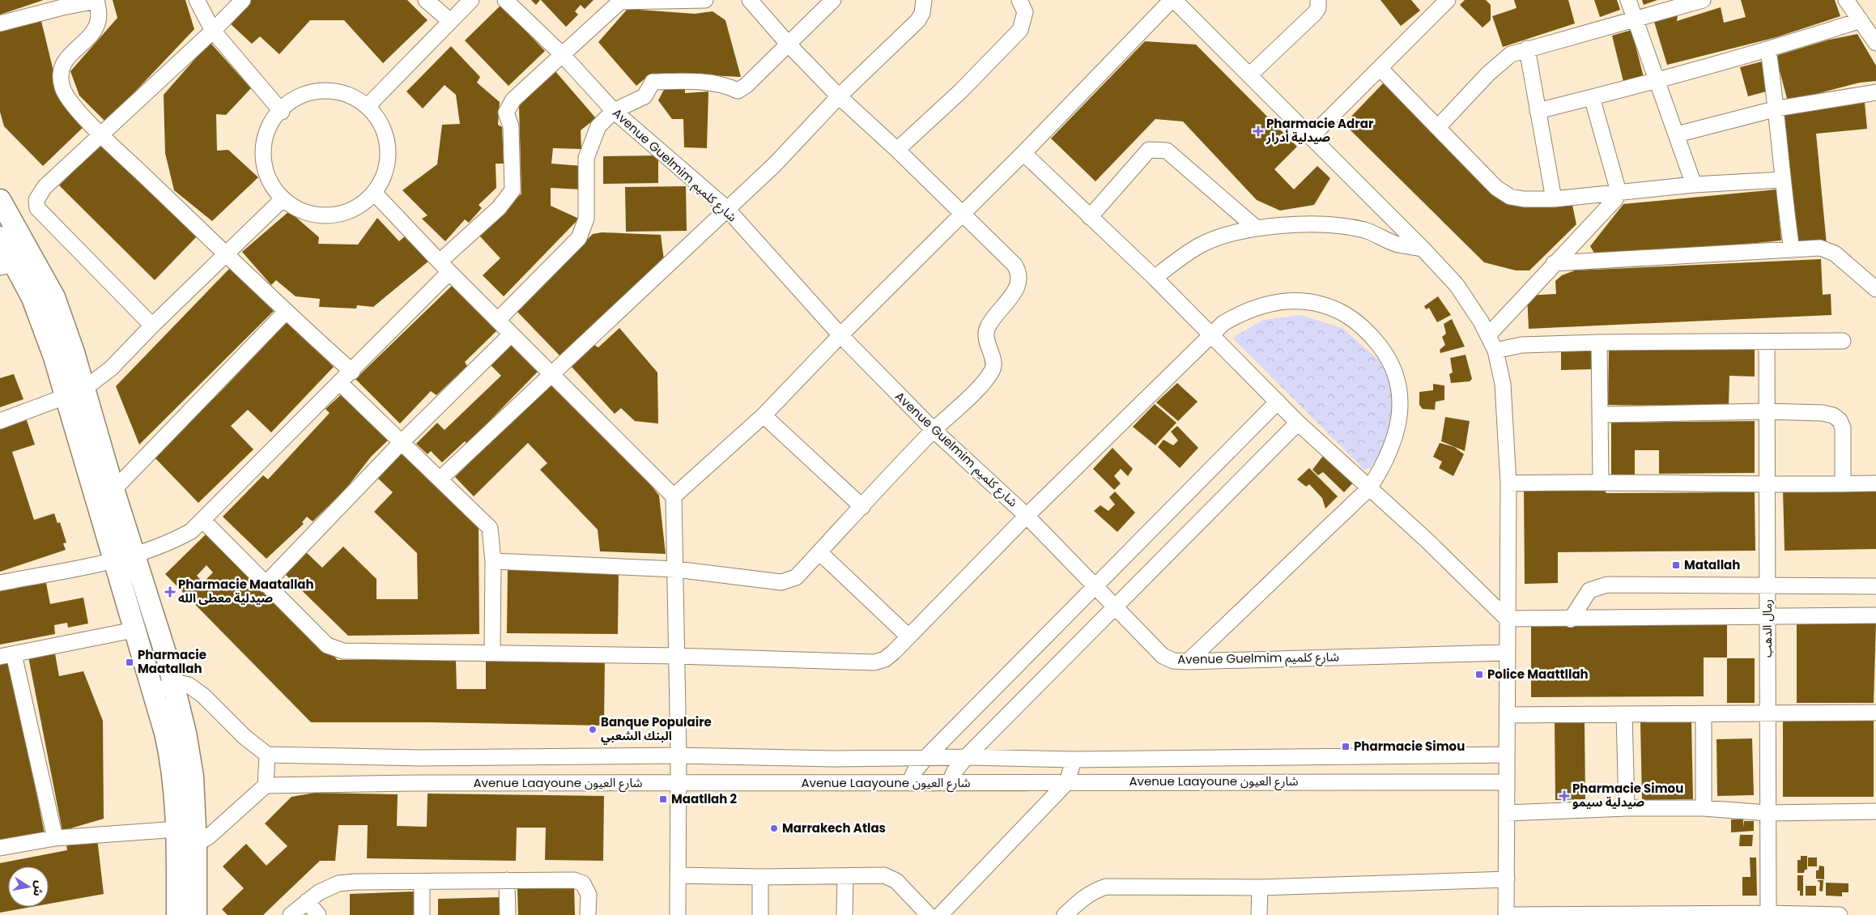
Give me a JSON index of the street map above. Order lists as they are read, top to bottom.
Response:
{
  "streets": {
    "street": ["Avenue Guelmim شارع كلميم", "رمال الدهب", "Avenue Laayoune شارع العيون"]
  },
  "places": {
    "health": ["Pharmacie Adrar صيدلية أدرار", "Pharmacie Maatallah صيدلية معطى الله", "Pharmacie Simou صيدلية سيمو"],
    "transit": [
      "Matallah",
      "Pharmacie Maatallah",
      "Police Maattllah",
      "Pharmacie Simou",
      "Maatllah 2"
    ],
    "other": ["Banque Populaire البنك الشعبي", "Marrakech Atlas"]
  },
  "north": "right"
}
